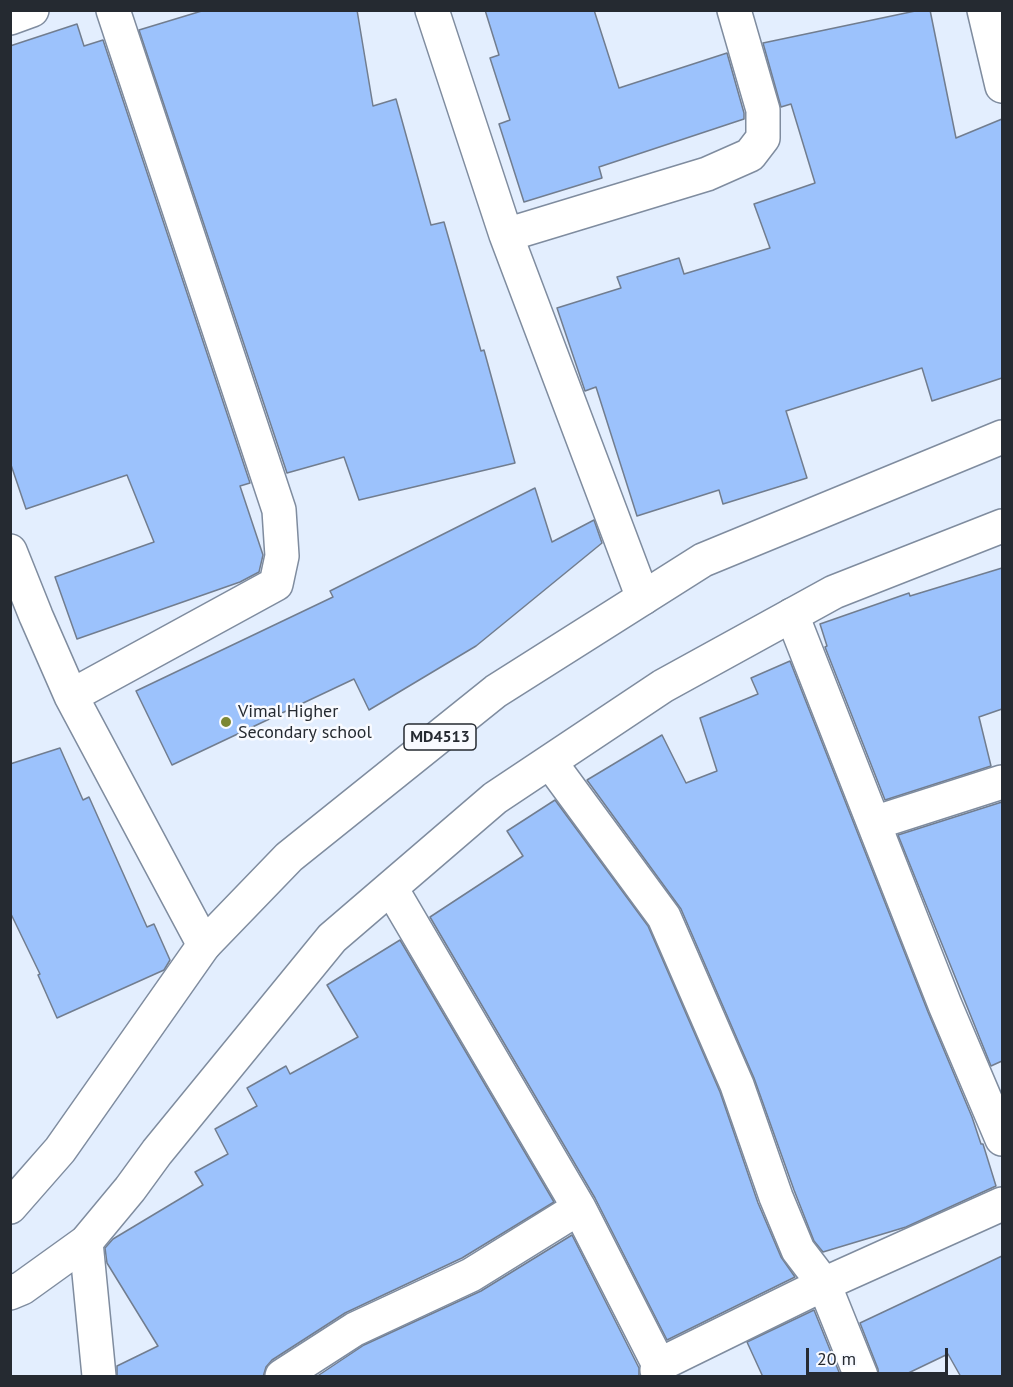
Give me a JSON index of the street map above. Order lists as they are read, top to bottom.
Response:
{
  "streets": {
    "street": ["MD4513"]
  },
  "places": ["Vimal Higher Secondary school"],
  "scale_bar": "20 m"
}
